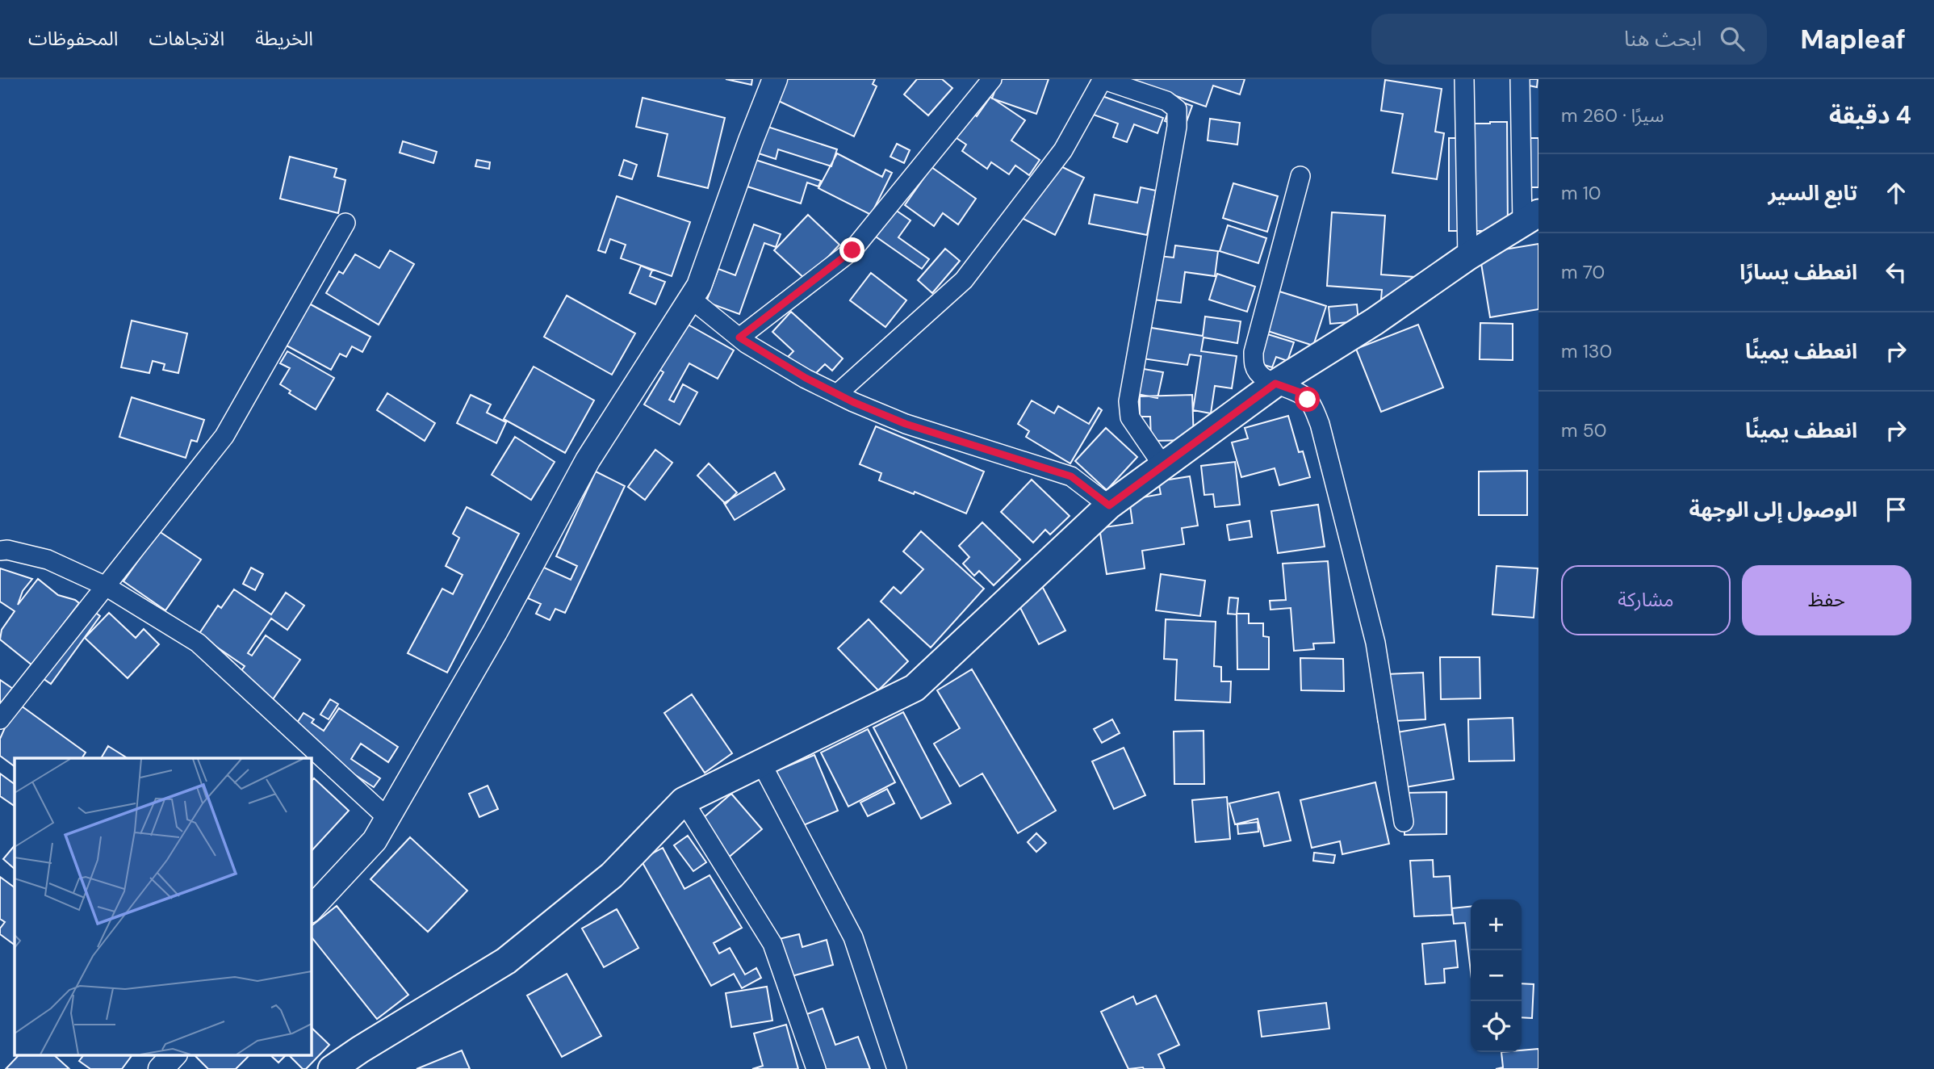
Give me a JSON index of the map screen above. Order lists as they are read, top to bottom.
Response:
{
  "page": {
    "header": "Mapleaf",
    "search": "ابحث هنا",
    "nav": ["الخريطة", "الاتجاهات", "المحفوظات"],
    "heading": ["4 دقيقة", "سيرًا · 260 m"],
    "list": [
      ["تابع السير", "10 m"],
      ["انعطف يسارًا", "70 m"],
      ["انعطف يمينًا", "130 m"],
      ["انعطف يمينًا", "50 m"],
      "الوصول إلى الوجهة"
    ],
    "buttons": ["حفظ", "مشاركة"],
    "map_buttons": ["+", "−"]
  }
}
